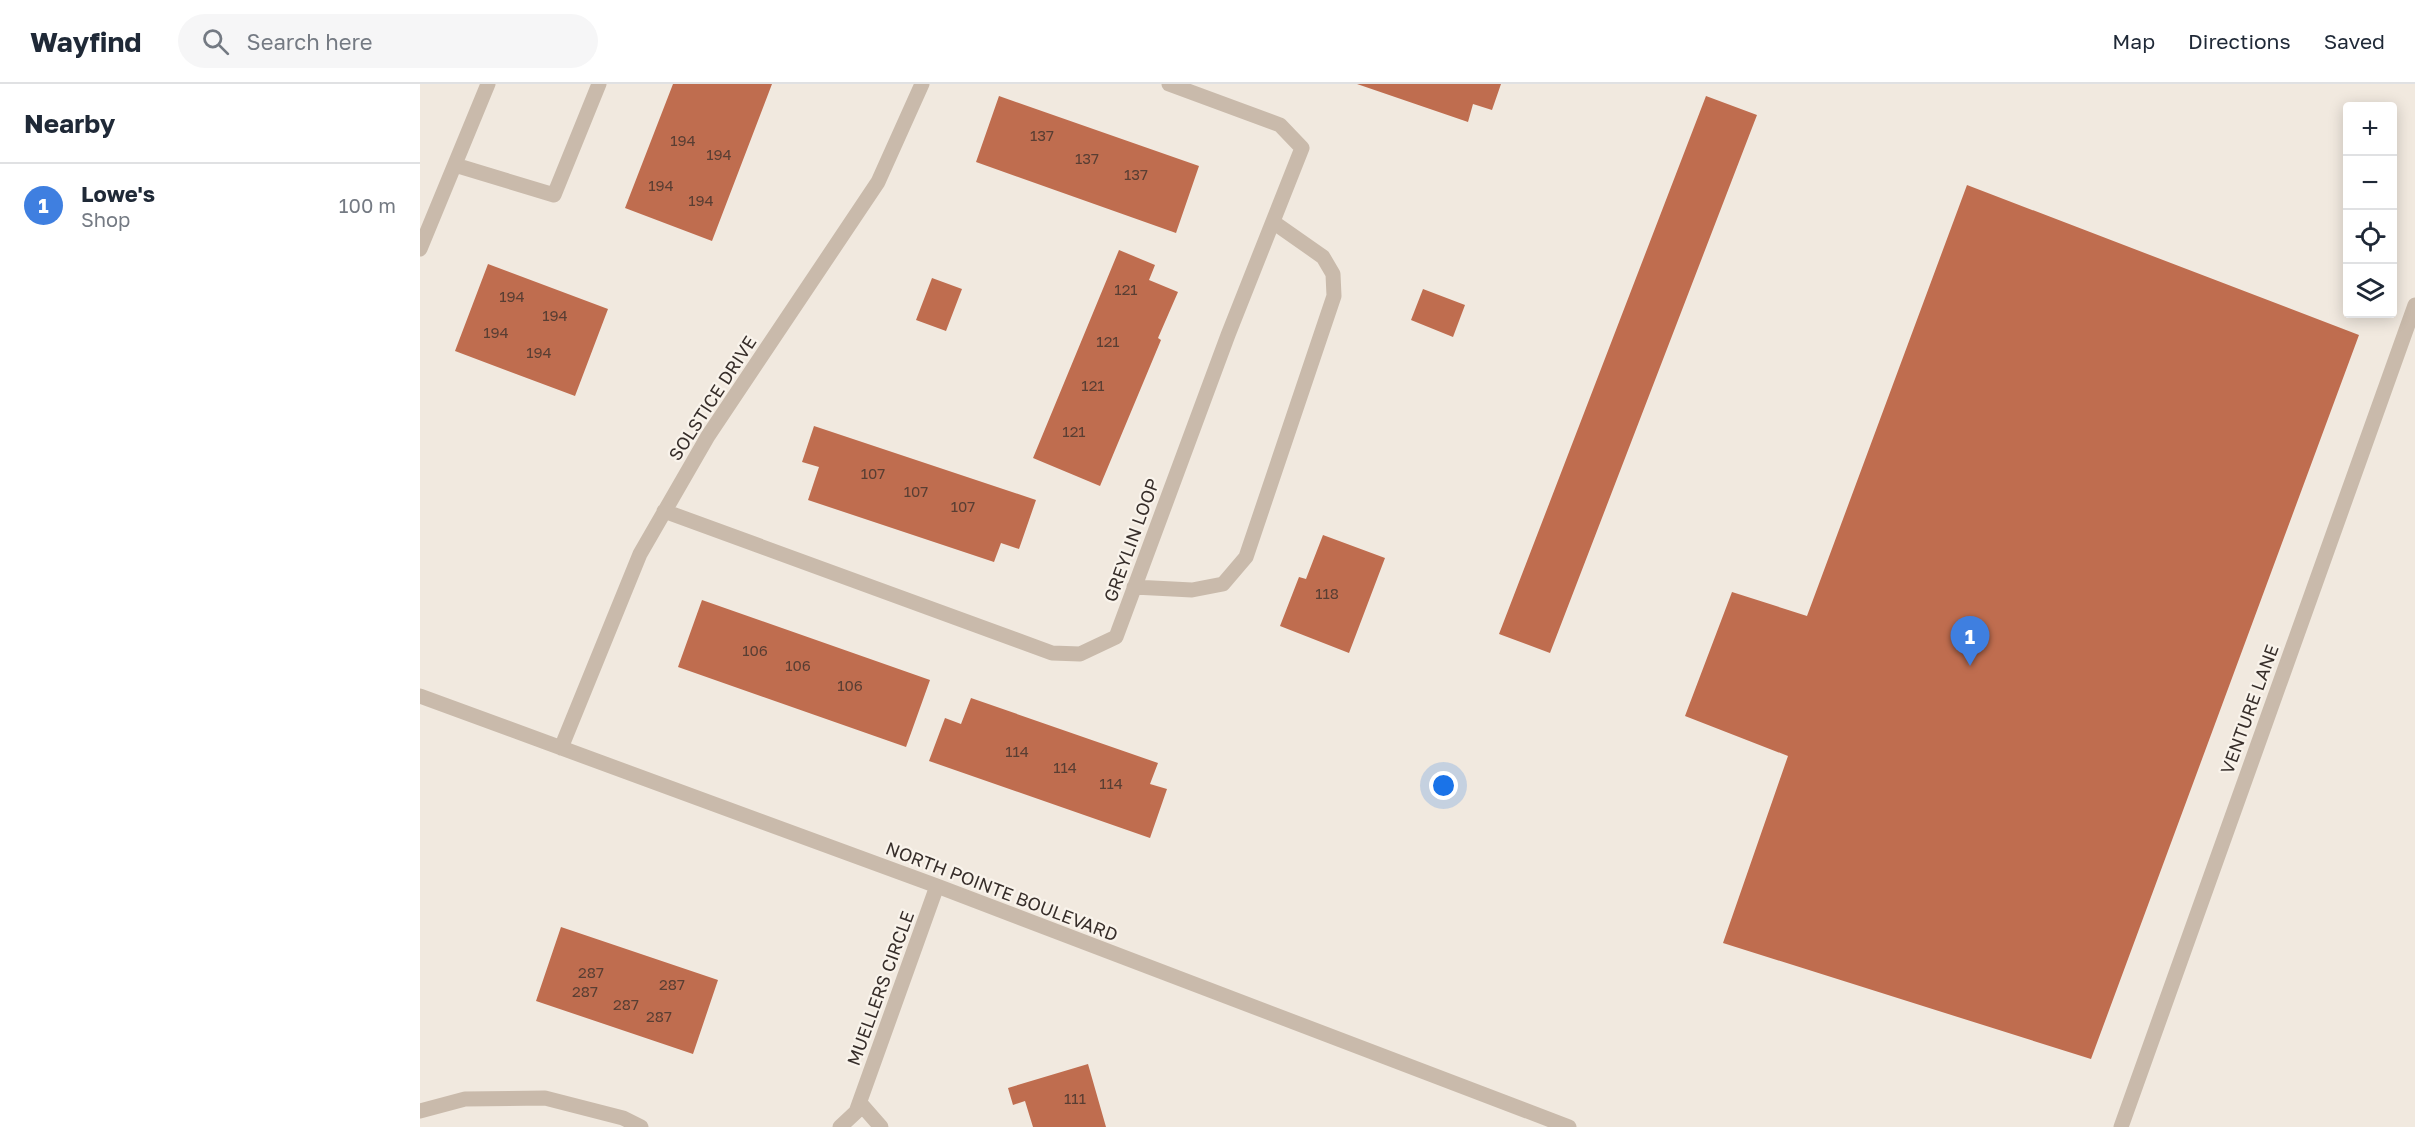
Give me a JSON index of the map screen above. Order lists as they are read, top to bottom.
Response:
{
  "streets": {
    "street": [
      "SOLSTICE DRIVE",
      "GREYLIN LOOP",
      "VENTURE LANE",
      "NORTH POINTE BOULEVARD",
      "MUELLERS CIRCLE"
    ]
  },
  "crossings": [
    ["SOLSTICE DRIVE", "GREYLIN LOOP"],
    ["SOLSTICE DRIVE", "NORTH POINTE BOULEVARD"],
    ["NORTH POINTE BOULEVARD", "MUELLERS CIRCLE"]
  ],
  "house_numbers": [
    "137",
    "194",
    "194",
    "137",
    "137",
    "194",
    "194",
    "121",
    "194",
    "194",
    "194",
    "121",
    "194",
    "121",
    "121",
    "107",
    "107",
    "107",
    "118",
    "106",
    "106",
    "106",
    "114",
    "114",
    "114",
    "287",
    "287",
    "287",
    "287",
    "287",
    "111"
  ],
  "page": {
    "header": "Wayfind",
    "search": "Search here",
    "nav": ["Map", "Directions", "Saved"],
    "heading": "Nearby",
    "map_buttons": ["+", "−"],
    "list": [
      {
        "mark": "1",
        "name": "Lowe's",
        "note": "Shop",
        "value": "100 m"
      }
    ],
    "pins": "1"
  }
}
